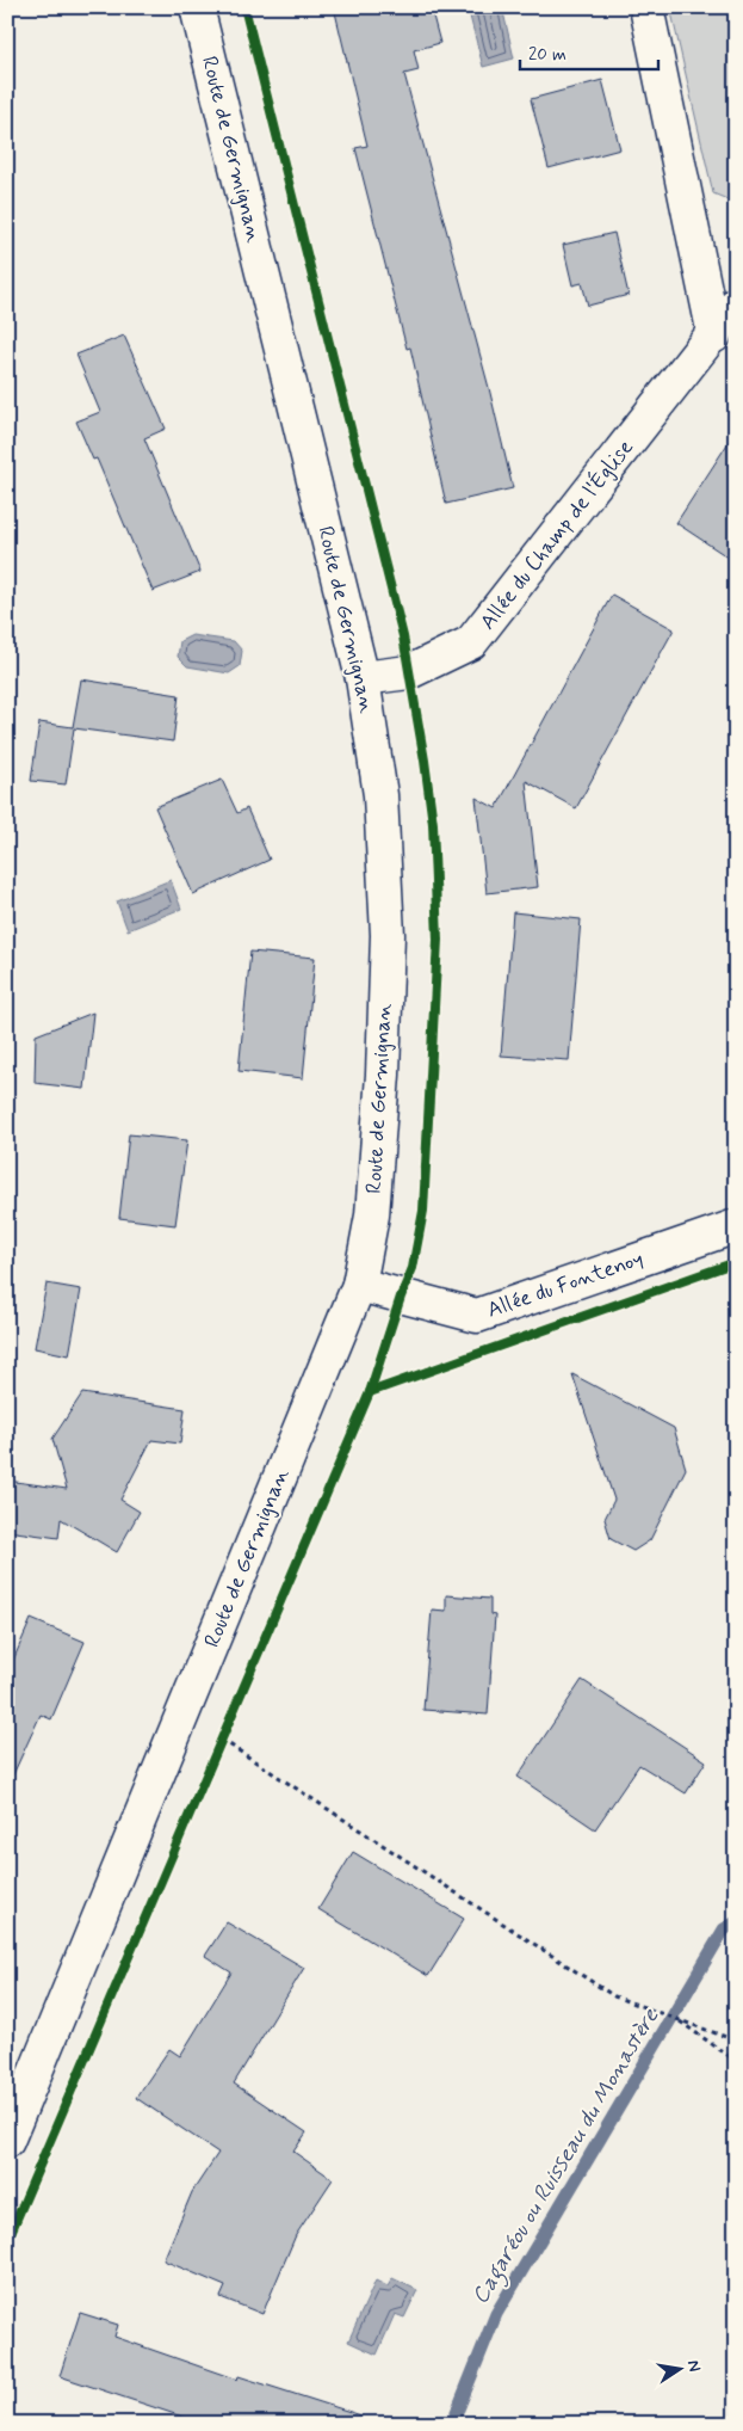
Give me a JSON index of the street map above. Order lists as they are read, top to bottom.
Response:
{
  "streets": {
    "street": ["Route de Germignan", "Allée du Champ de l'Église", "Allée du Fontenoy"]
  },
  "crossings": [
    ["Route de Germignan", "Allée du Champ de l'Église"],
    ["Route de Germignan", "Allée du Fontenoy"]
  ],
  "water": ["Cagaréou ou Ruisseau du Monastère"],
  "scale_bar": "20 m",
  "north": "right"
}
